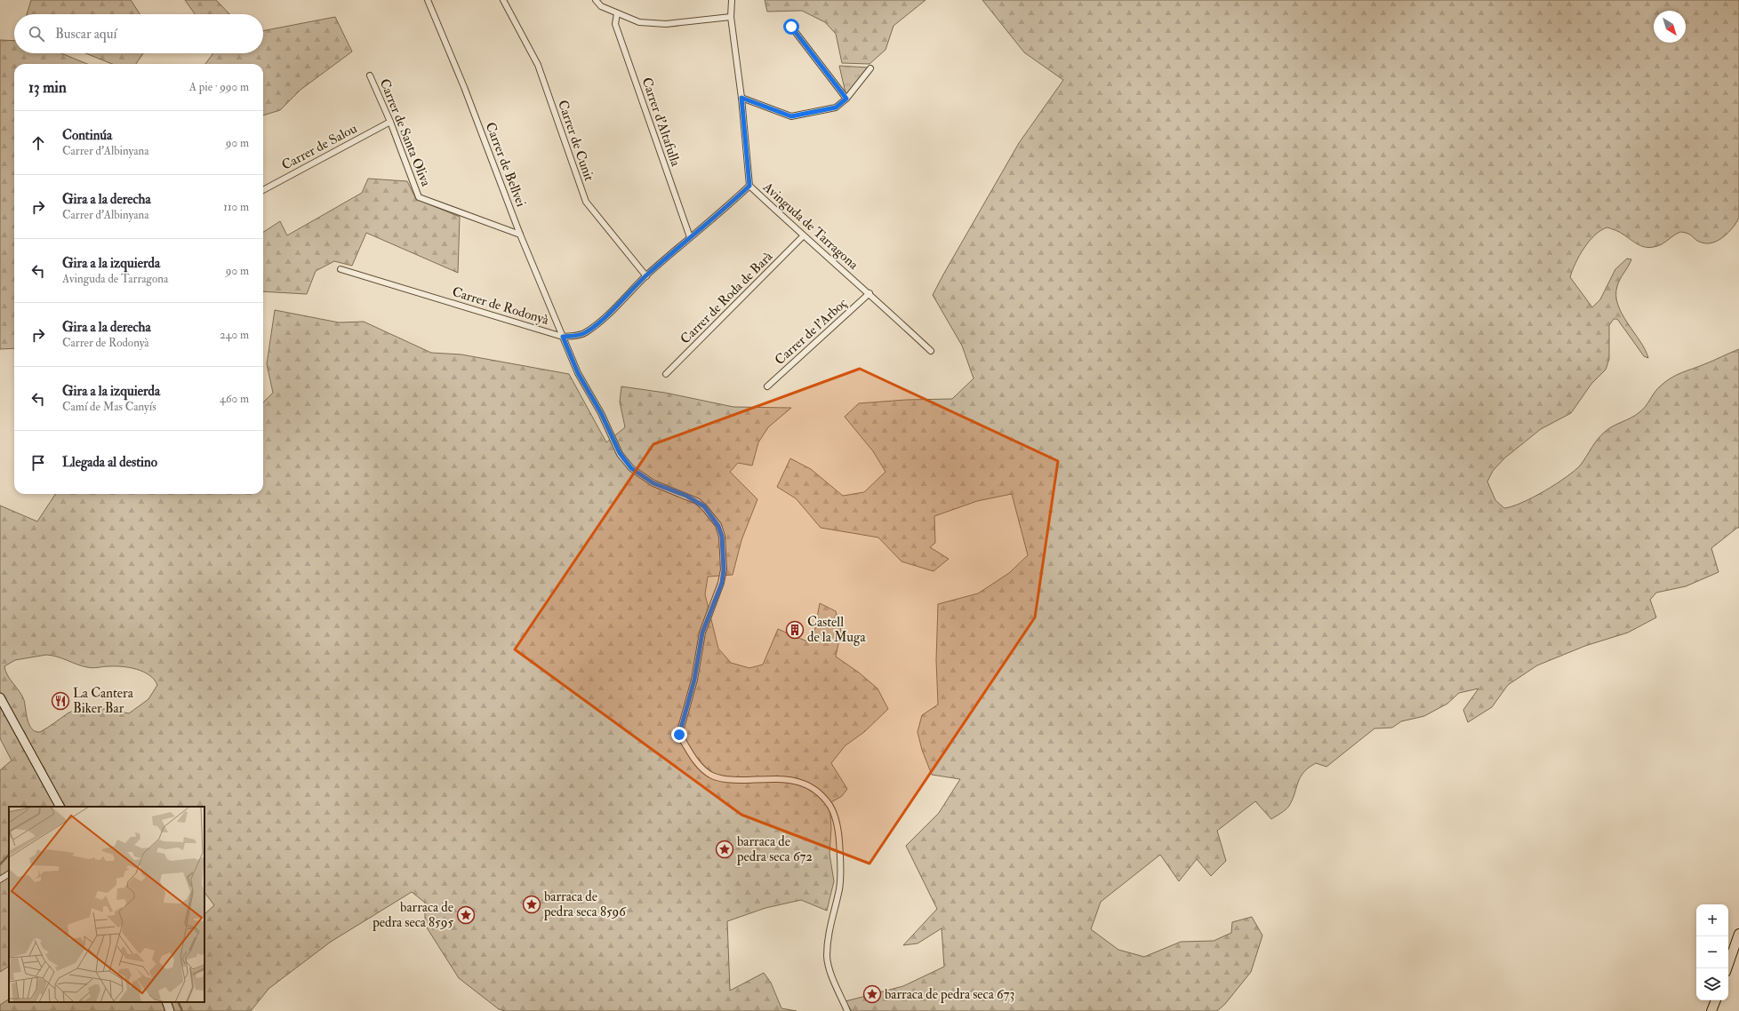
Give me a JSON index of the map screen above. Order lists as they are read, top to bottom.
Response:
{
  "streets": {
    "street": [
      "Carrer d'Altafulla",
      "Carrer de Santa Oliva",
      "Carrer de Cunit",
      "Carrer de Salou",
      "Carrer de Bellvei",
      "Avinguda de Tarragona",
      "Carrer de Roda de Barà",
      "Carrer de Rodonyà",
      "Carrer de l'Arboç"
    ]
  },
  "crossings": [
    ["Carrer d'Altafulla", "Carrer de Rodonyà"],
    ["Carrer de Santa Oliva", "Carrer de Salou"],
    ["Carrer de Santa Oliva", "Carrer de Bellvei"],
    ["Carrer de Cunit", "Carrer de Rodonyà"],
    ["Carrer de Bellvei", "Carrer de Rodonyà"],
    ["Avinguda de Tarragona", "Carrer de Roda de Barà"],
    ["Avinguda de Tarragona", "Carrer de Rodonyà"],
    ["Avinguda de Tarragona", "Carrer de l'Arboç"]
  ],
  "places": {
    "building": ["Castell de la Muga"],
    "restaurant": ["La Cantera Biker Bar"],
    "place": [
      "barraca de pedra seca 672",
      "barraca de pedra seca 8596",
      "barraca de pedra seca 8595",
      "barraca de pedra seca 673"
    ]
  },
  "north": "bottom right",
  "page": {
    "search": "Buscar aquí",
    "heading": ["13 min", "A pie · 990 m"],
    "list": [
      ["Continúa", "Carrer d'Albinyana", "90 m"],
      ["Gira a la derecha", "Carrer d'Albinyana", "110 m"],
      ["Gira a la izquierda", "Avinguda de Tarragona", "90 m"],
      ["Gira a la derecha", "Carrer de Rodonyà", "240 m"],
      ["Gira a la izquierda", "Camí de Mas Canyís", "460 m"],
      "Llegada al destino"
    ],
    "map_buttons": ["+", "−"]
  }
}
